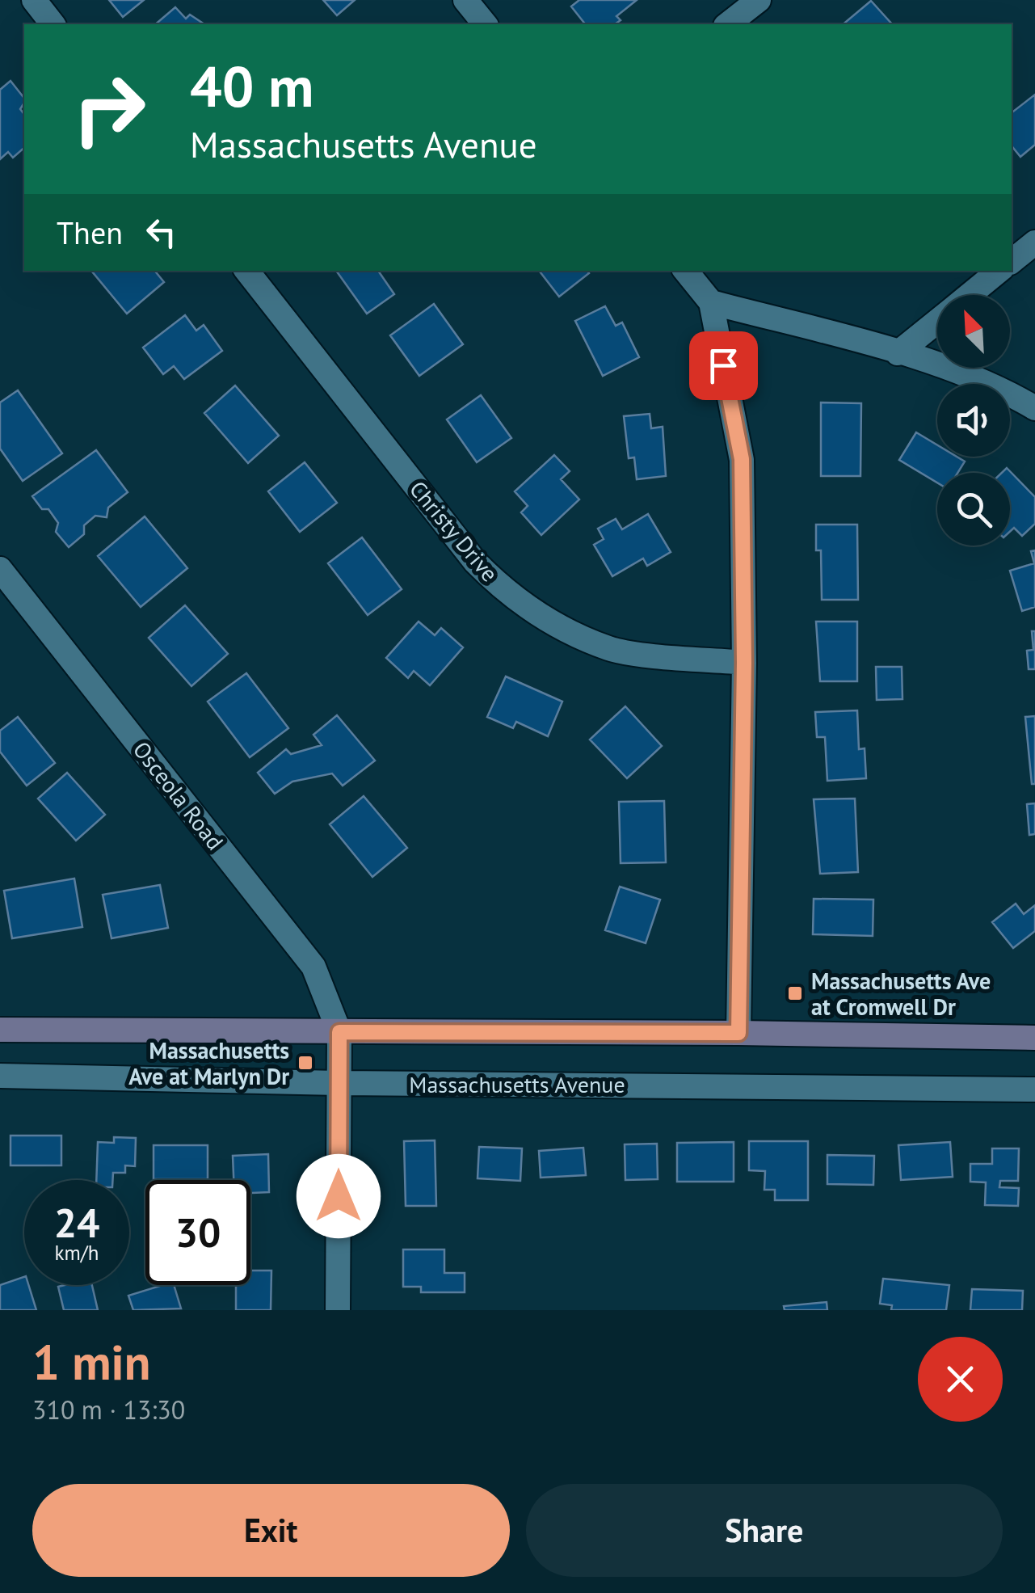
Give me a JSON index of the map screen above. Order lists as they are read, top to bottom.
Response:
{
  "streets": {
    "street": ["Christy Drive", "Osceola Road", "Massachusetts Avenue"]
  },
  "places": {
    "transit": ["Massachusetts Ave at Cromwell Dr", "Massachusetts Ave at Marlyn Dr"]
  },
  "north": "top left",
  "page": {
    "turn": ["40 m", "Massachusetts Avenue"],
    "then": "Then",
    "speed": "24 km/h",
    "limit": "30",
    "heading": ["1 min", "310 m · 13:30"],
    "buttons": ["Exit", "Share"]
  }
}
